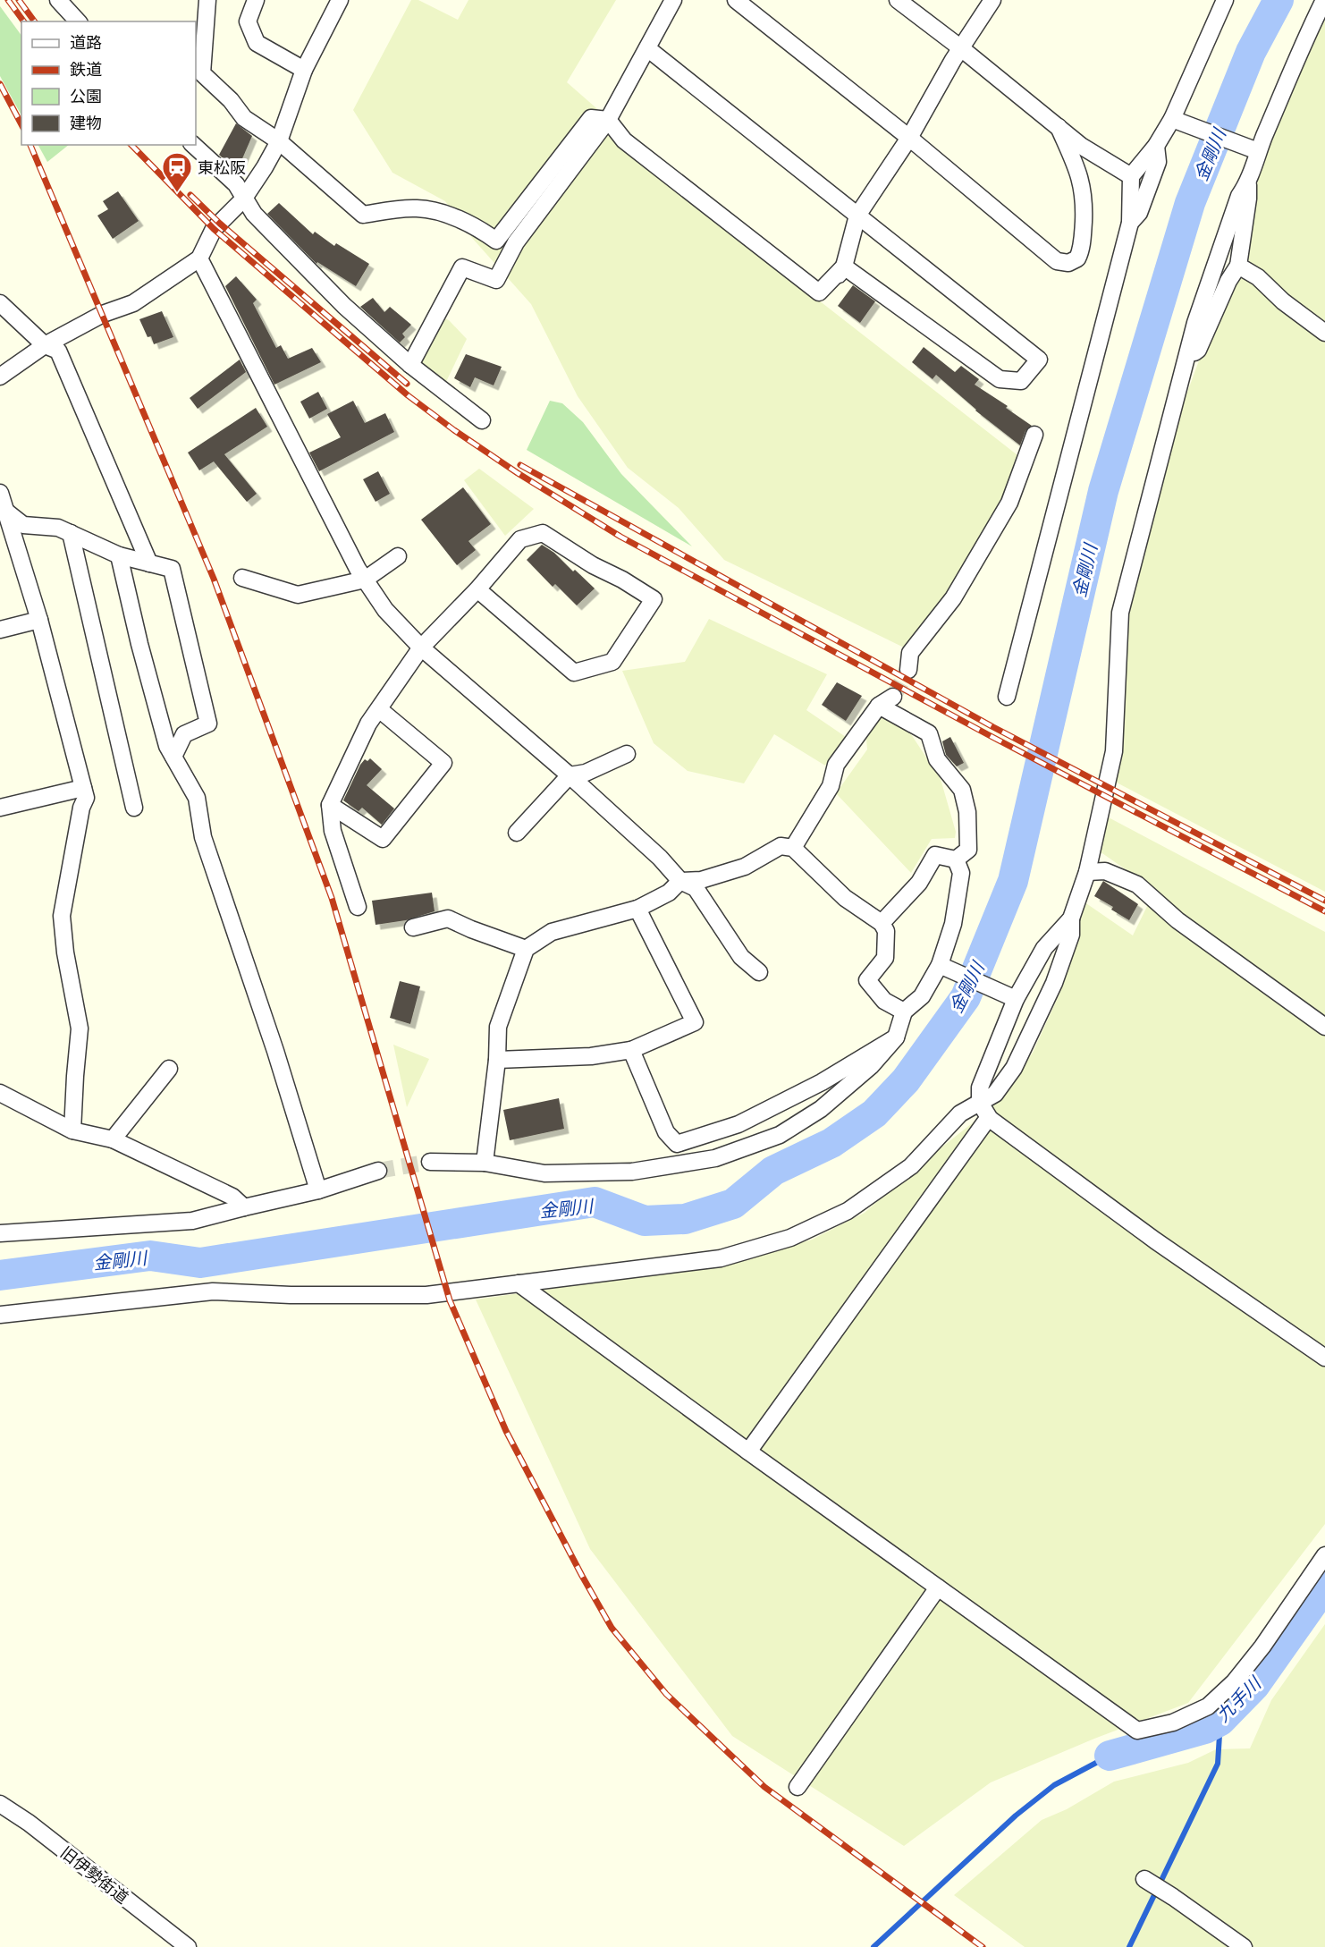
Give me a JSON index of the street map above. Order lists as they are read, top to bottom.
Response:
{
  "streets": {
    "street": ["旧伊勢街道"]
  },
  "water": ["金剛川", "九手川"],
  "places": {
    "station": ["東松阪"]
  },
  "legend": [
    "道路",
    "鉄道",
    "公園",
    "建物"
  ]
}
